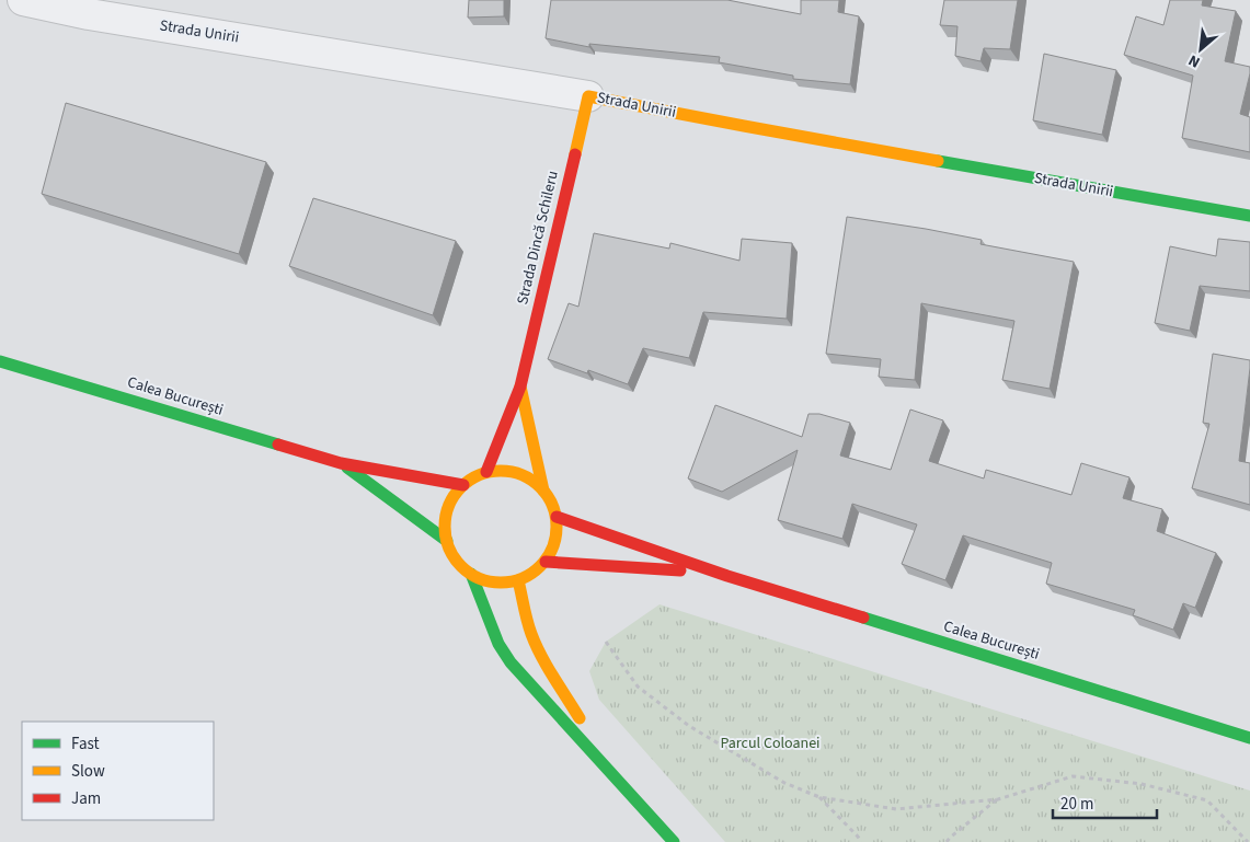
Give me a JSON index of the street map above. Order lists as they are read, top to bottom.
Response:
{
  "streets": {
    "main road": ["Strada Unirii", "Strada Dincă Schileru", "Calea București"]
  },
  "crossings": [
    ["Strada Unirii", "Strada Dincă Schileru"],
    ["Strada Dincă Schileru", "Calea București"]
  ],
  "parks": ["Parcul Coloanei"],
  "legend": ["Fast", "Slow", "Jam"],
  "scale_bar": "20 m",
  "north": "bottom left"
}
